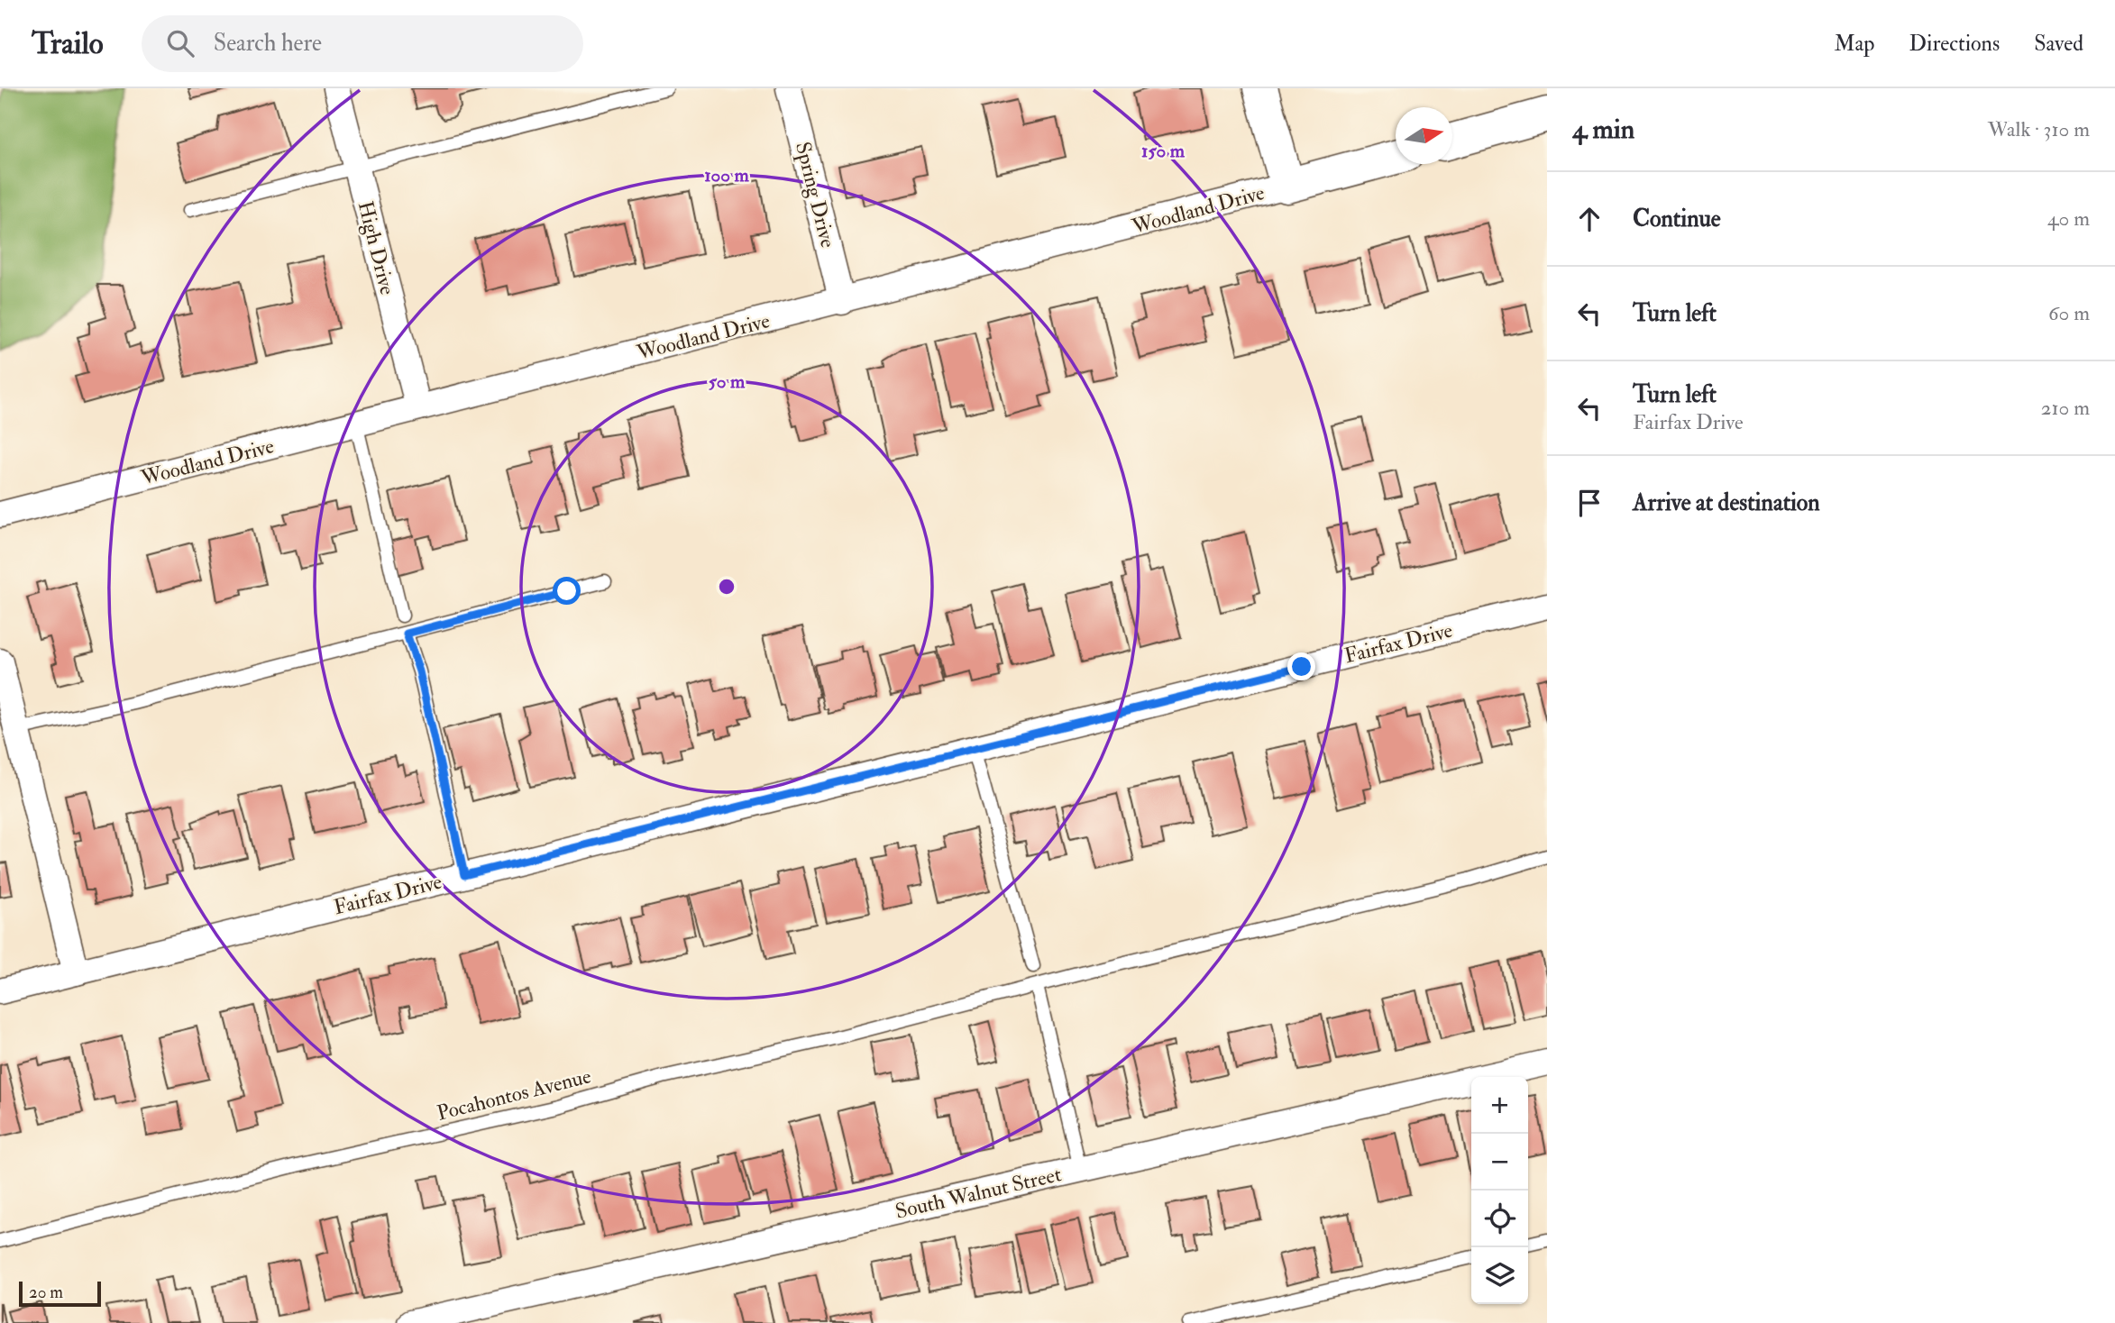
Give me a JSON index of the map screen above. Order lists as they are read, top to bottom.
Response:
{
  "streets": {
    "street": [
      "Spring Drive",
      "Woodland Drive",
      "High Drive",
      "Fairfax Drive",
      "South Walnut Street"
    ],
    "lane": ["Pocahontos Avenue"]
  },
  "crossings": [
    ["Spring Drive", "Woodland Drive"],
    ["Woodland Drive", "High Drive"]
  ],
  "scale_bar": "20 m",
  "north": "right",
  "page": {
    "header": "Trailo",
    "search": "Search here",
    "nav": ["Map", "Directions", "Saved"],
    "heading": ["4 min", "Walk · 310 m"],
    "list": [
      ["Continue", "40 m"],
      ["Turn left", "60 m"],
      ["Turn left", "Fairfax Drive", "210 m"],
      "Arrive at destination"
    ],
    "map_buttons": ["+", "−"],
    "scale": "20 m"
  },
  "rings": ["150 m", "100 m", "50 m"]
}
